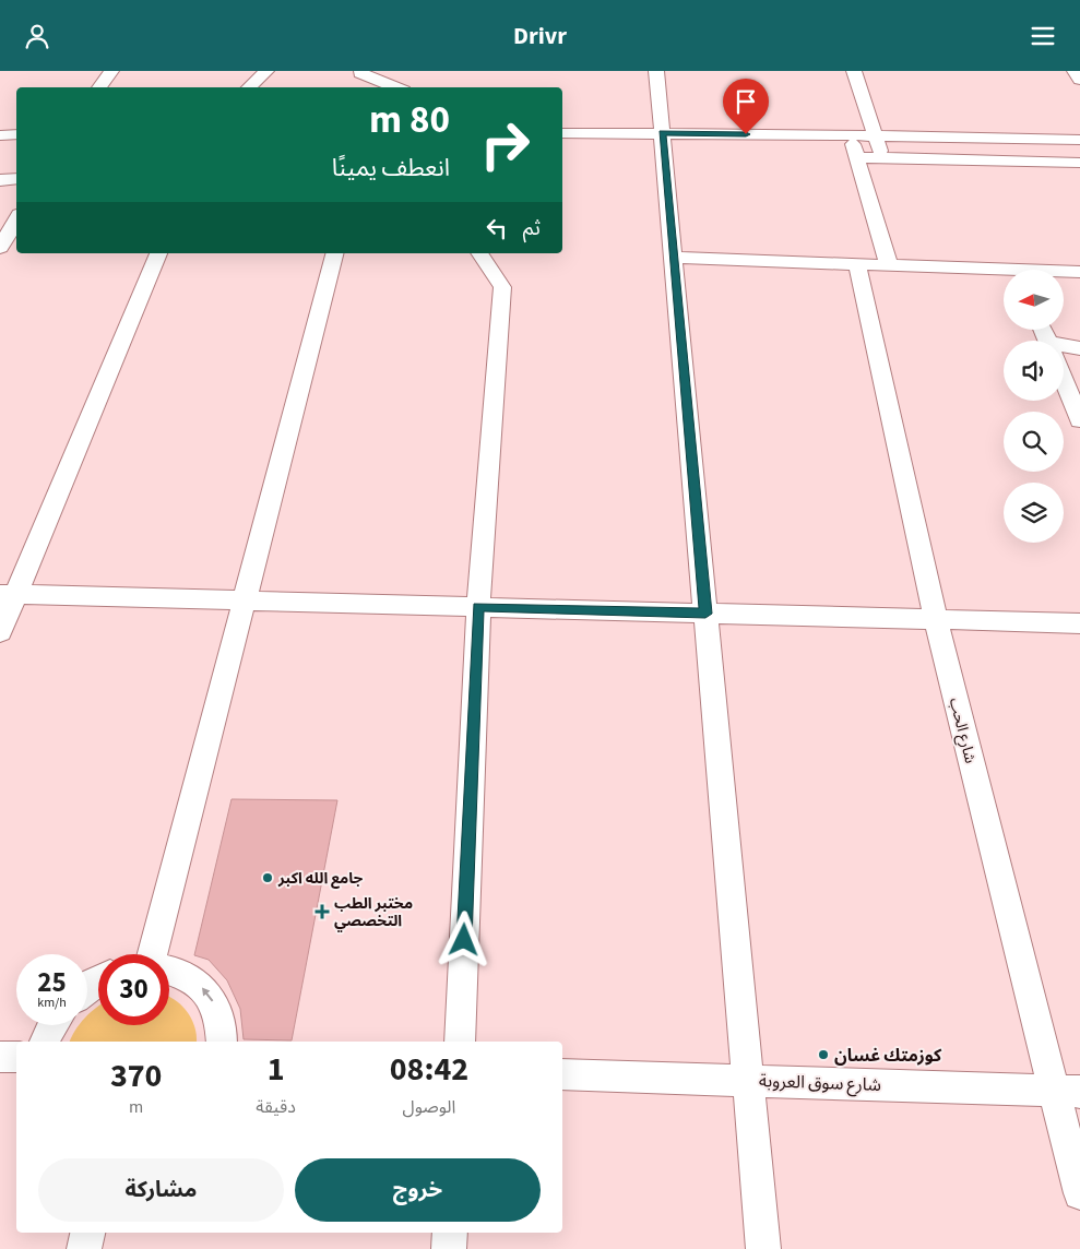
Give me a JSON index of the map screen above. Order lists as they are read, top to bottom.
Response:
{
  "streets": {
    "street": ["شارع الحب", "شارع سوق العروبة"]
  },
  "crossings": [
    ["شارع الحب", "شارع سوق العروبة"]
  ],
  "places": {
    "other": ["جامع الله اكبر", "كوزمتك غسان"],
    "health": ["مختبر الطب التخصصي"]
  },
  "north": "left",
  "page": {
    "header": "Drivr",
    "turn": ["80 m", "انعطف يمينًا"],
    "then": "ثم",
    "speed": "25 km/h",
    "limit": "30",
    "eta": [
      "08:42",
      "الوصول",
      "1",
      "دقيقة",
      "370",
      "m"
    ],
    "buttons": ["خروج", "مشاركة"]
  }
}
